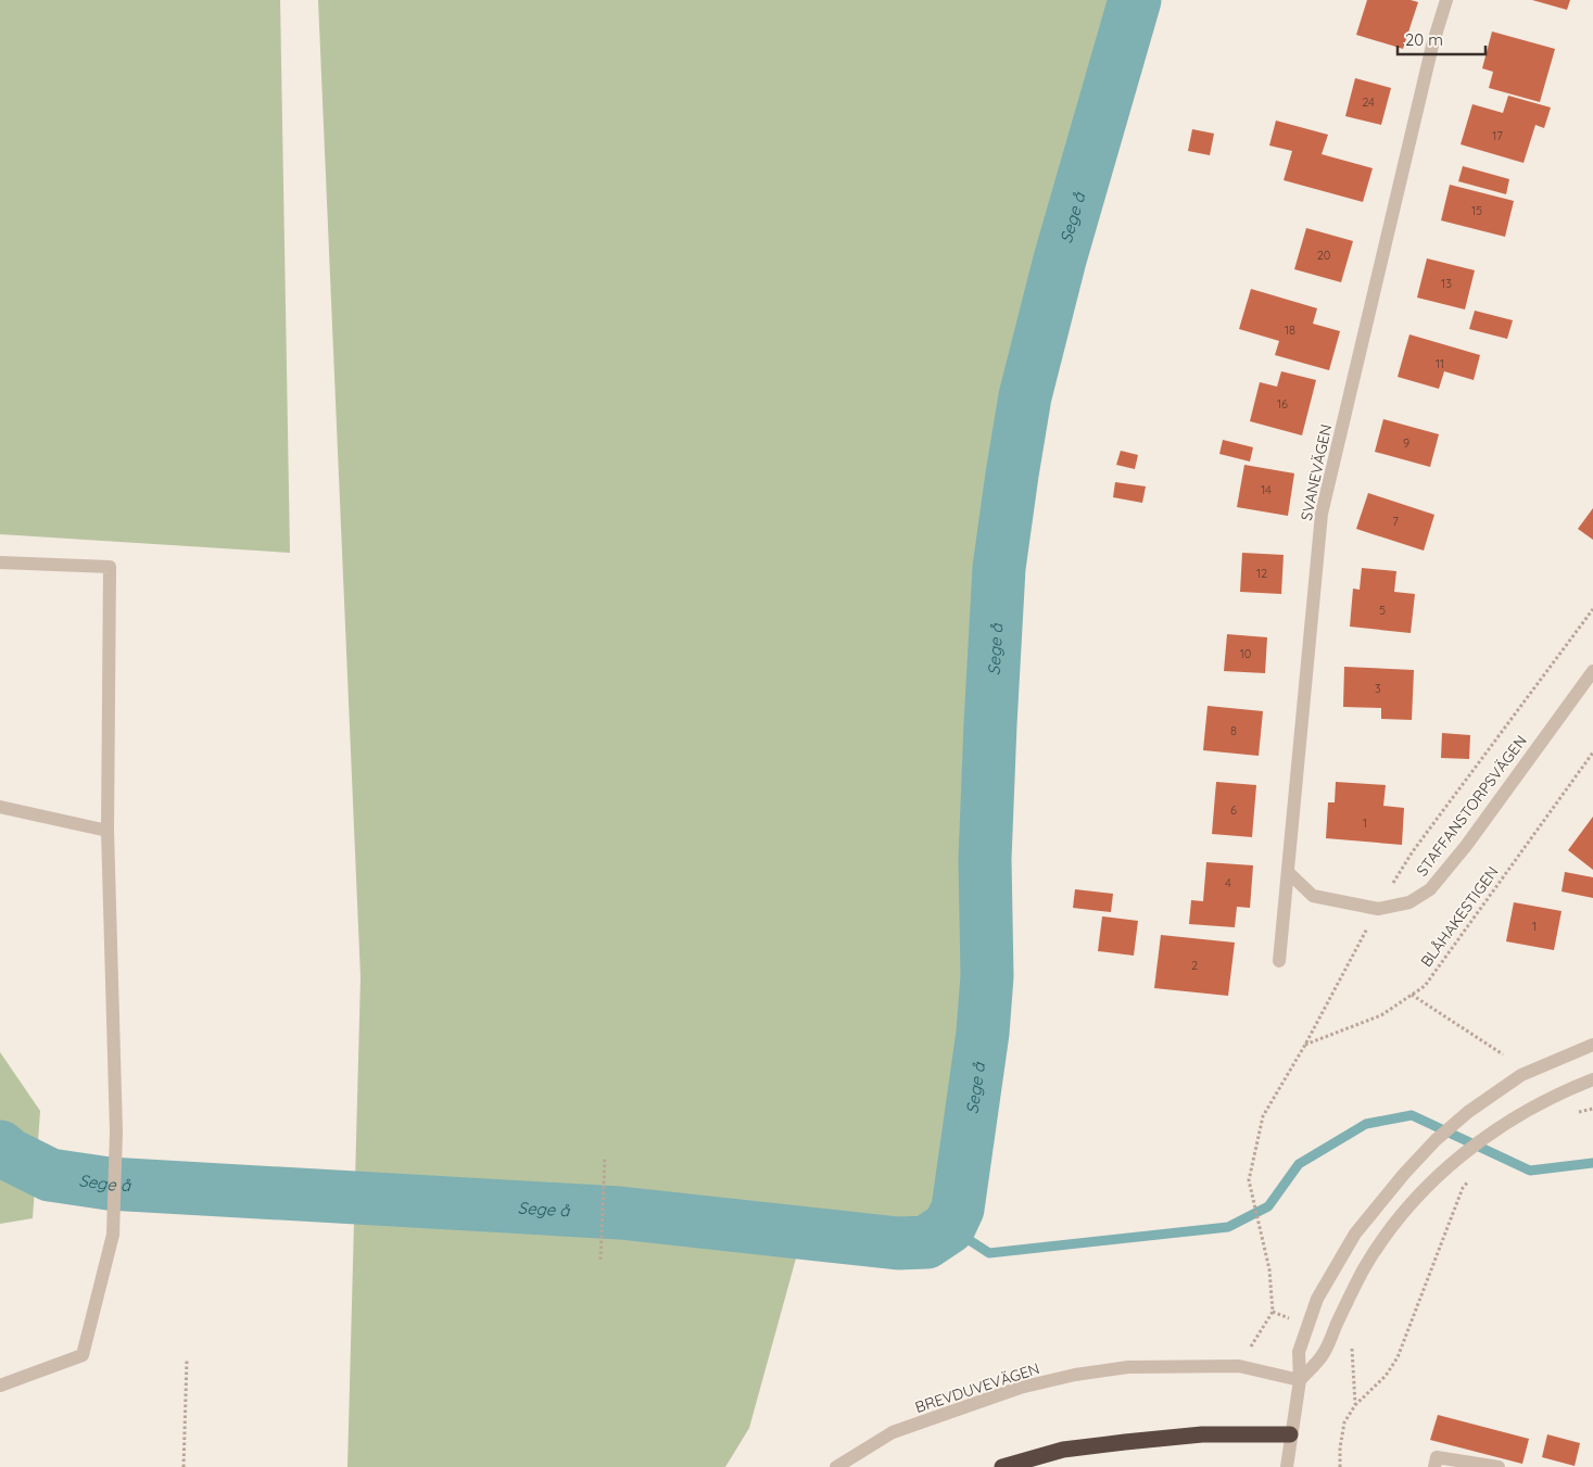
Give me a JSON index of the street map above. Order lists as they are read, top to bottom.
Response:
{
  "streets": {
    "street": ["SVANEVÄGEN", "STAFFANSTORPSVÄGEN", "BREVDUVEVÄGEN"],
    "path": ["BLÅHAKESTIGEN"]
  },
  "crossings": [
    ["SVANEVÄGEN", "STAFFANSTORPSVÄGEN"]
  ],
  "water": ["Sege å"],
  "house_numbers": [
    "24",
    "17",
    "15",
    "20",
    "13",
    "18",
    "11",
    "16",
    "9",
    "14",
    "7",
    "12",
    "5",
    "10",
    "3",
    "8",
    "6",
    "1",
    "4",
    "1",
    "2"
  ],
  "scale_bar": "20 m"
}
